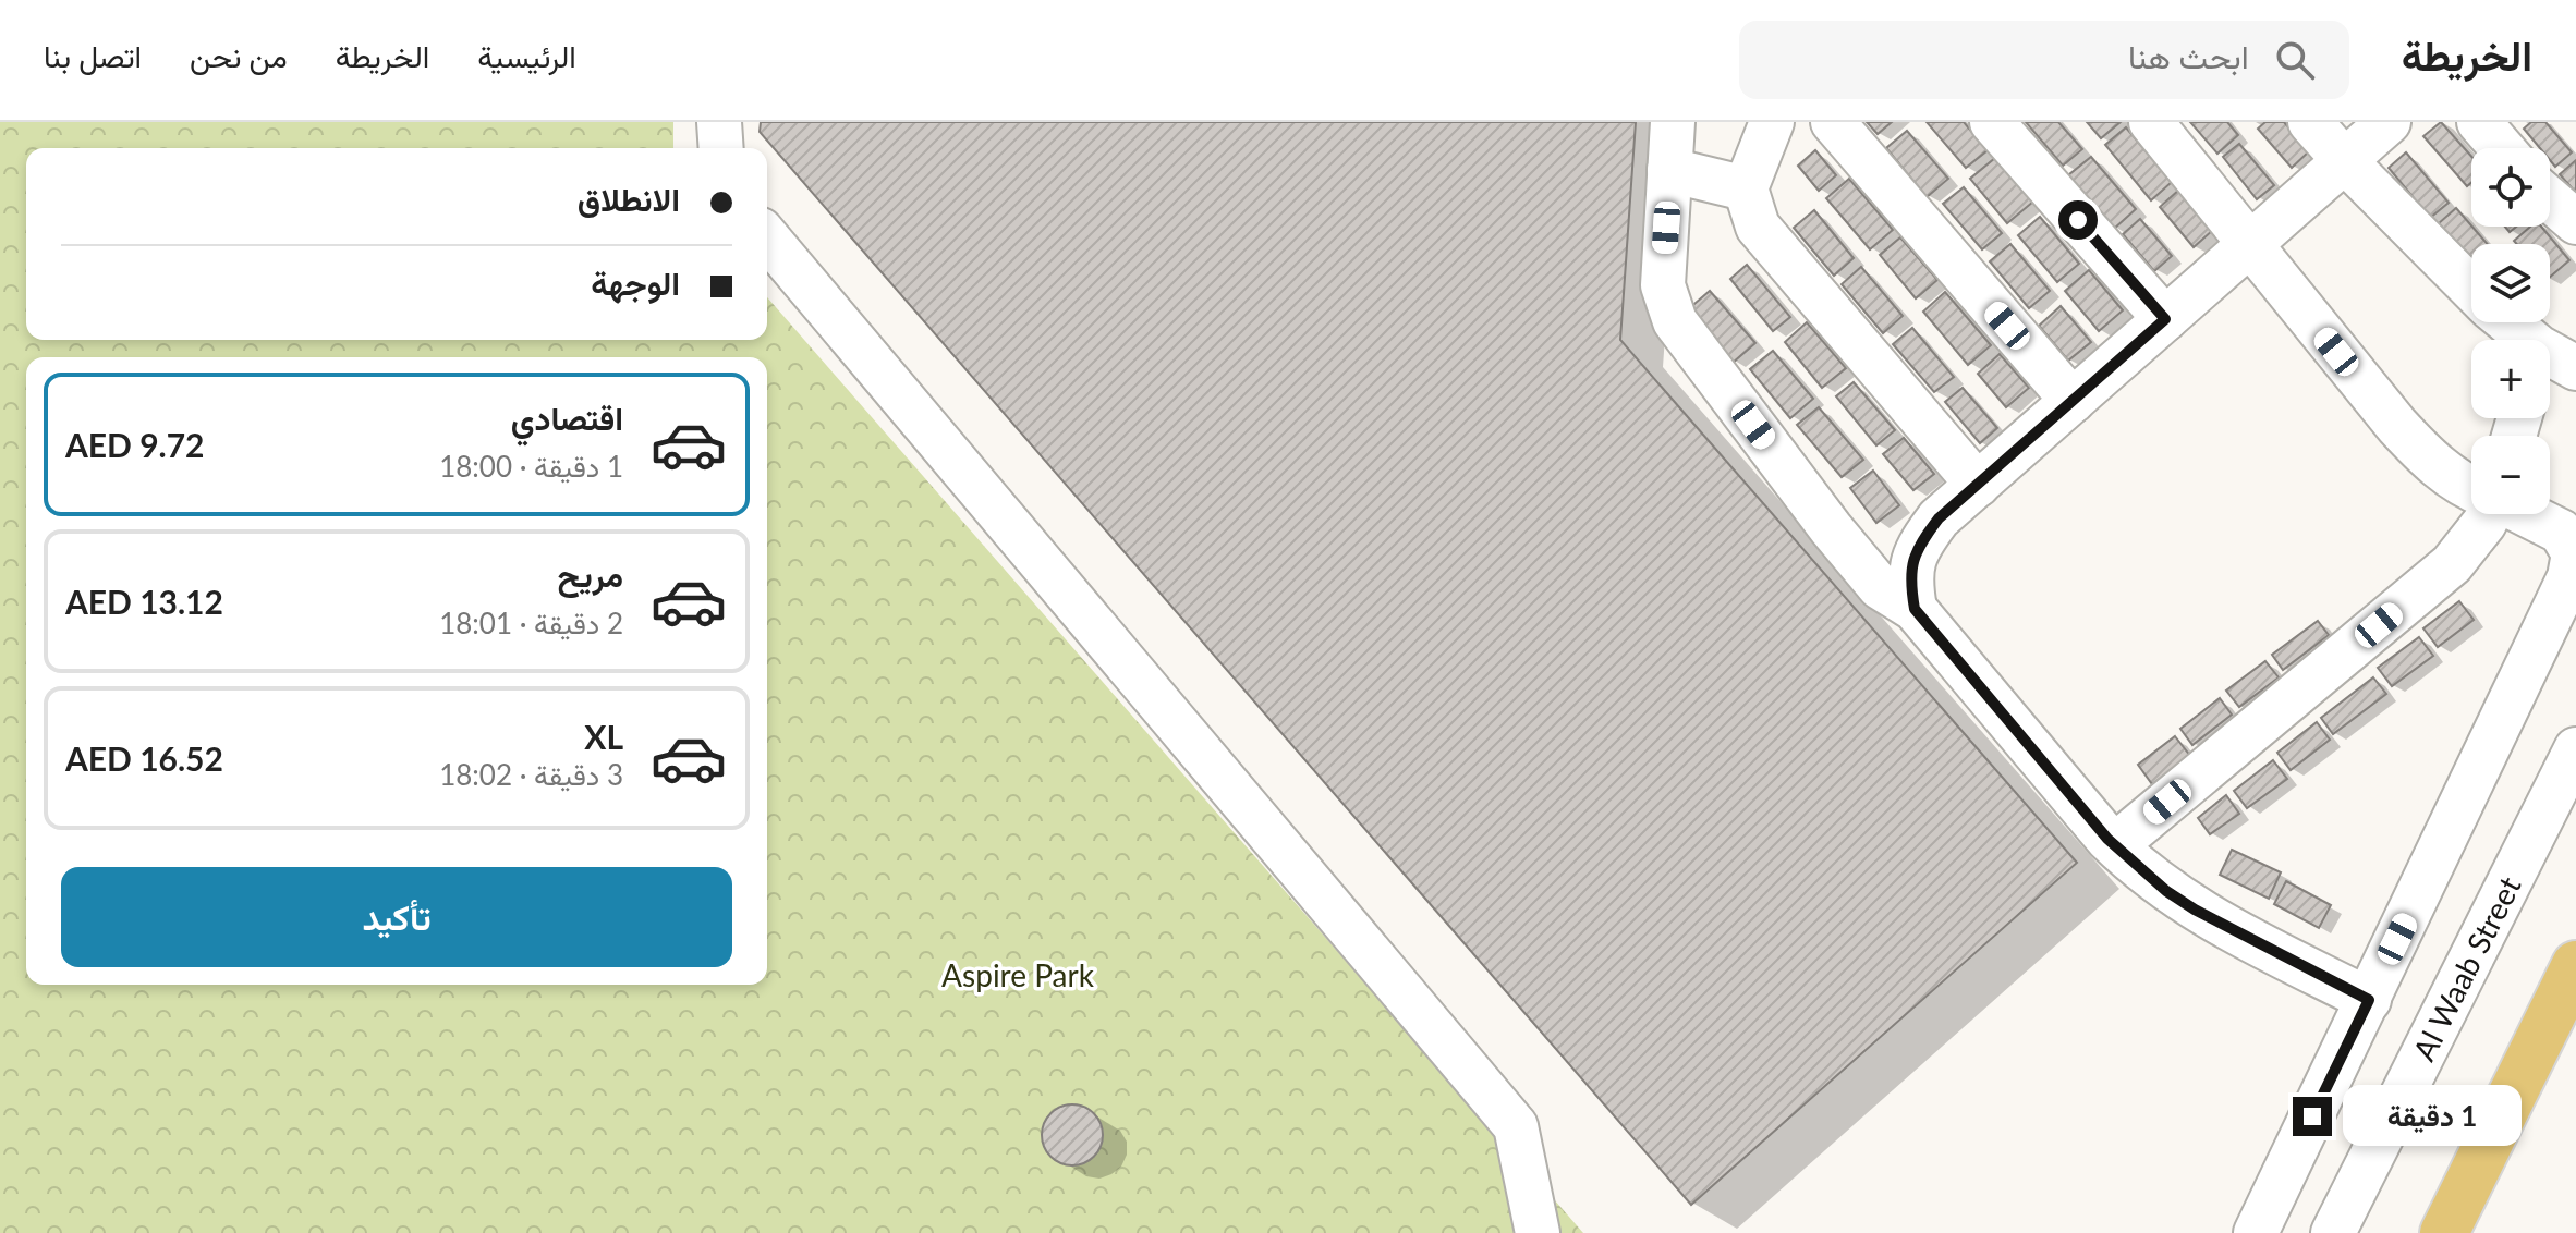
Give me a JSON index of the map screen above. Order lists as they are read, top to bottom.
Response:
{
  "streets": {
    "street": ["Al Waab Street"]
  },
  "parks": ["Aspire Park"],
  "page": {
    "header": "الخريطة",
    "search": "ابحث هنا",
    "nav": [
      "الرئيسية",
      "الخريطة",
      "من نحن",
      "اتصل بنا"
    ],
    "map_buttons": ["+", "−"],
    "banner": ["الانطلاق", "الوجهة"],
    "list": [
      {
        "name": "اقتصادي",
        "note": "1 دقيقة · 18:00",
        "value": "AED 9.72"
      },
      {
        "name": "مريح",
        "note": "2 دقيقة · 18:01",
        "value": "AED 13.12"
      },
      {
        "name": "XL",
        "note": "3 دقيقة · 18:02",
        "value": "AED 16.52"
      }
    ],
    "buttons": "تأكيد",
    "bubble": "1 دقيقة"
  }
}
